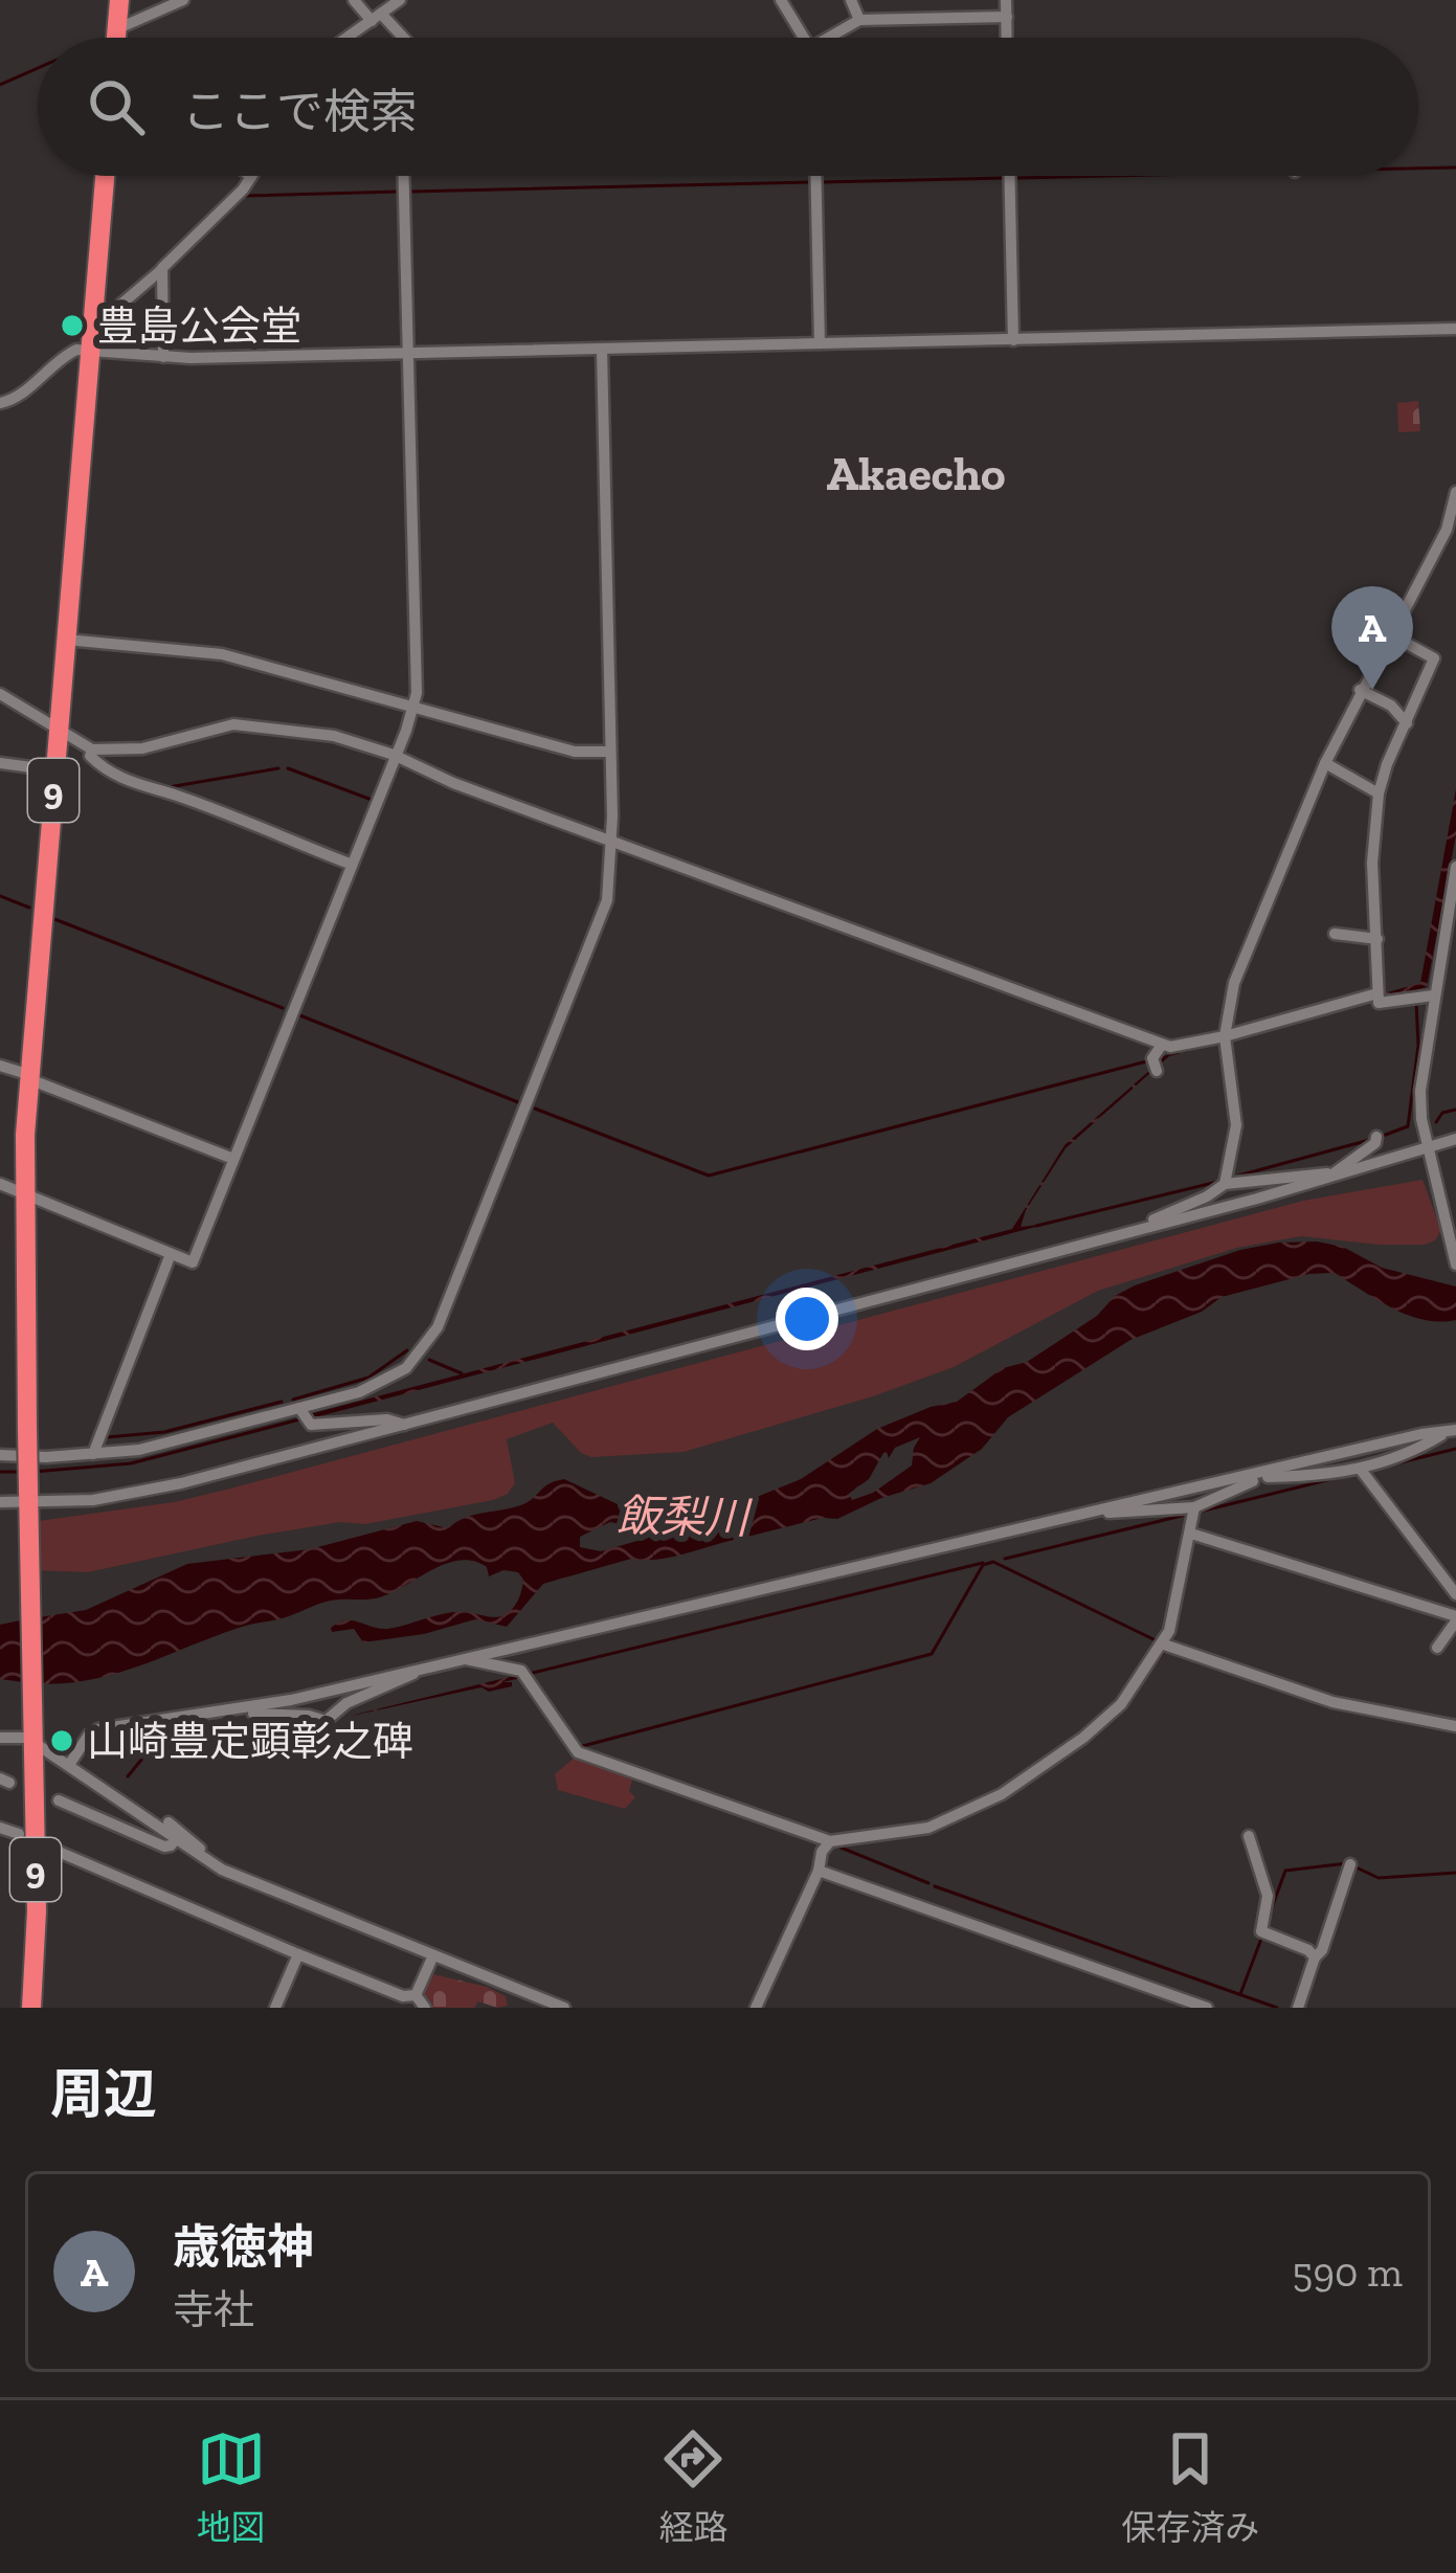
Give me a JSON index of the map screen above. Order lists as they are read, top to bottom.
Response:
{
  "streets": {
    "highway": ["9"]
  },
  "districts": ["Akaecho"],
  "water": ["飯梨川"],
  "places": ["豊島公会堂", "山崎豊定顕彰之碑"],
  "page": {
    "search": "ここで検索",
    "pins": "A",
    "heading": "周辺",
    "list": [
      {
        "mark": "A",
        "name": "歳徳神",
        "note": "寺社",
        "value": "590 m"
      }
    ],
    "nav": ["地図", "経路", "保存済み"]
  }
}
